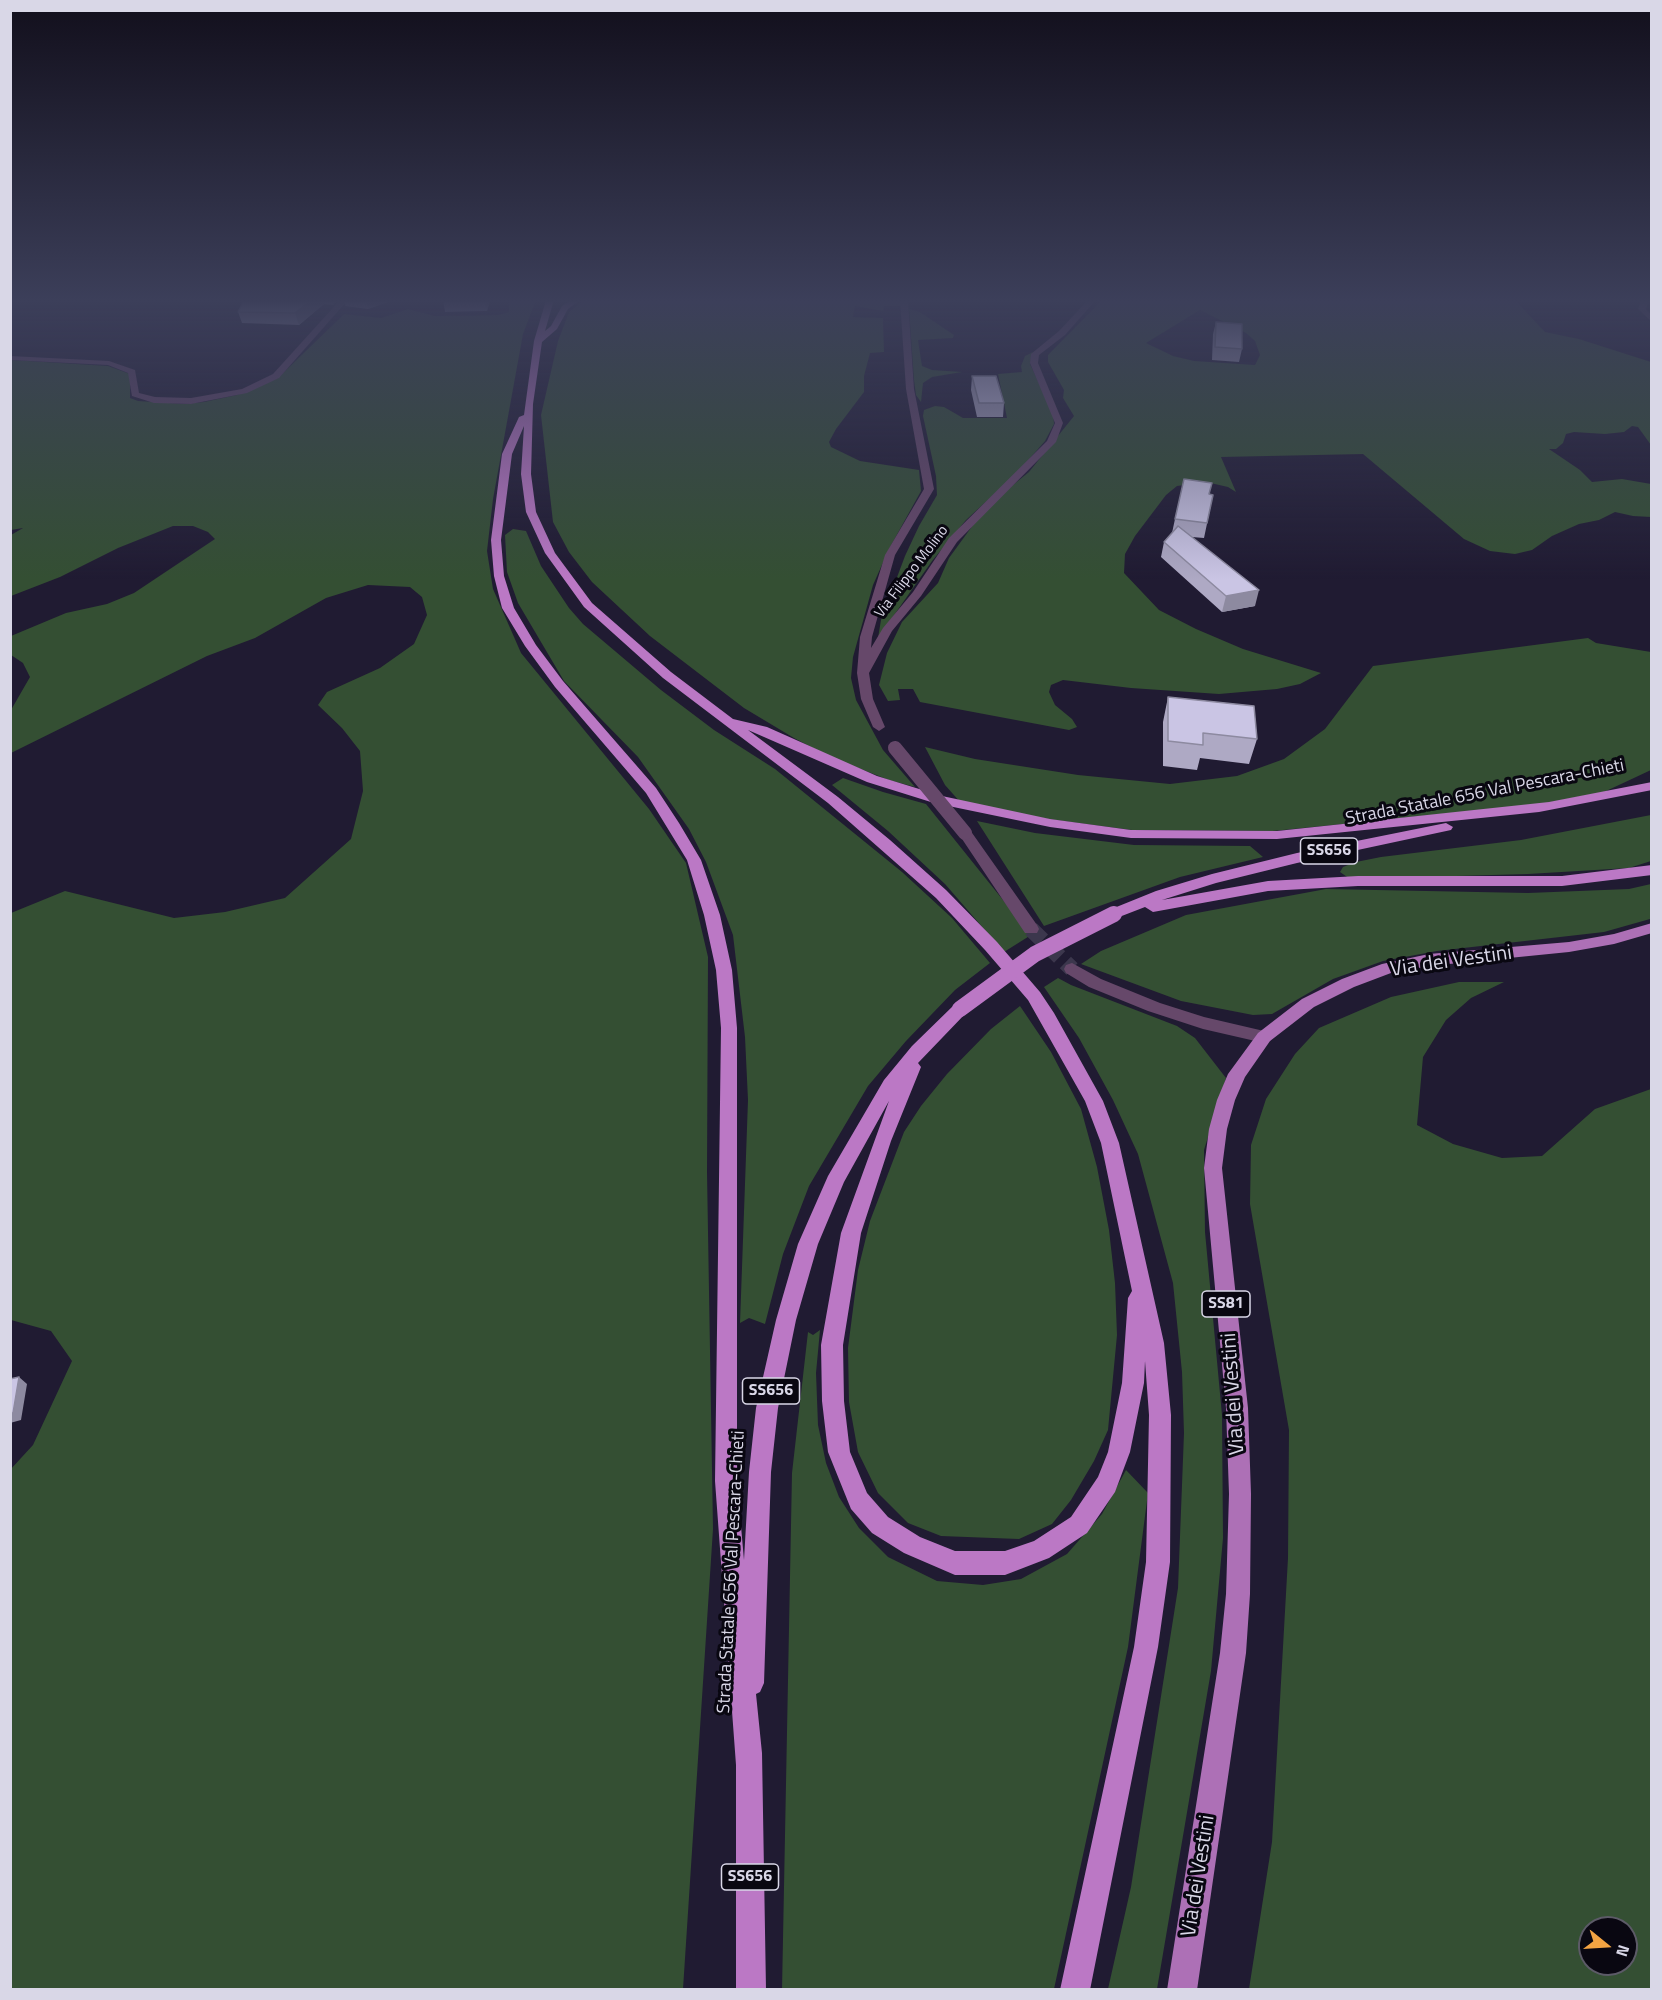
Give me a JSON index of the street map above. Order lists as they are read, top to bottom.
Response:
{
  "streets": {
    "highway": ["Strada Statale 656 Val Pescara-Chieti", "SS656"],
    "main road": ["Via dei Vestini", "SS81"],
    "street": ["Via Filippo Molino"]
  },
  "north": "right"
}
